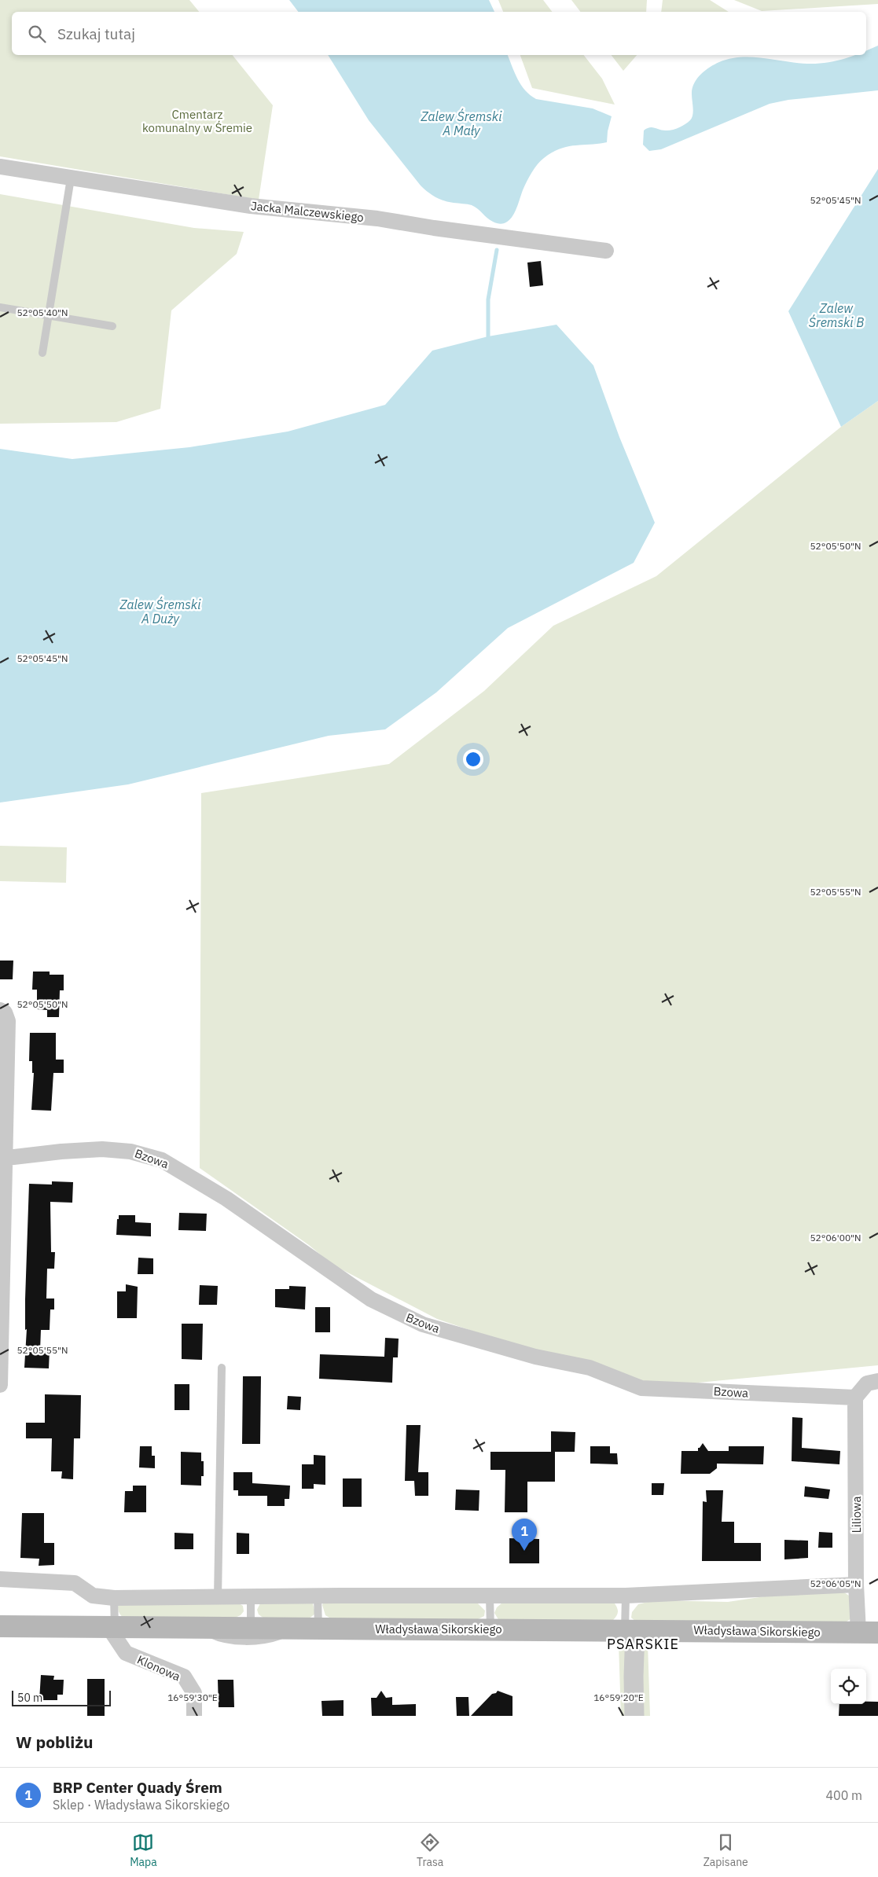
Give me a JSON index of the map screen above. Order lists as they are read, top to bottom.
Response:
{
  "streets": {
    "main road": ["Władysława Sikorskiego"],
    "street": [
      "Jacka Malczewskiego",
      "Bzowa",
      "Liliowa",
      "Klonowa"
    ]
  },
  "crossings": [
    ["Bzowa", "Liliowa"],
    ["Liliowa", "Władysława Sikorskiego"],
    ["Władysława Sikorskiego", "Klonowa"]
  ],
  "districts": ["PSARSKIE"],
  "water": ["Zalew Śremski A Mały", "Zalew Śremski B", "Zalew Śremski A Duży"],
  "parks": ["Cmentarz komunalny w Śremie"],
  "scale_bar": "50 m",
  "page": {
    "search": "Szukaj tutaj",
    "pins": "1",
    "scale": "50 m",
    "heading": "W pobliżu",
    "list": [
      {
        "mark": "1",
        "name": "BRP Center Quady Śrem",
        "note": "Sklep · Władysława Sikorskiego",
        "value": "400 m"
      }
    ],
    "nav": ["Mapa", "Trasa", "Zapisane"]
  },
  "coordinates": [
    "52°05'45\"N",
    "52°05'40\"N",
    "52°05'50\"N",
    "52°05'55\"N",
    "52°06'00\"N",
    "52°06'05\"N",
    "16°59'30\"E",
    "16°59'20\"E"
  ]
}
